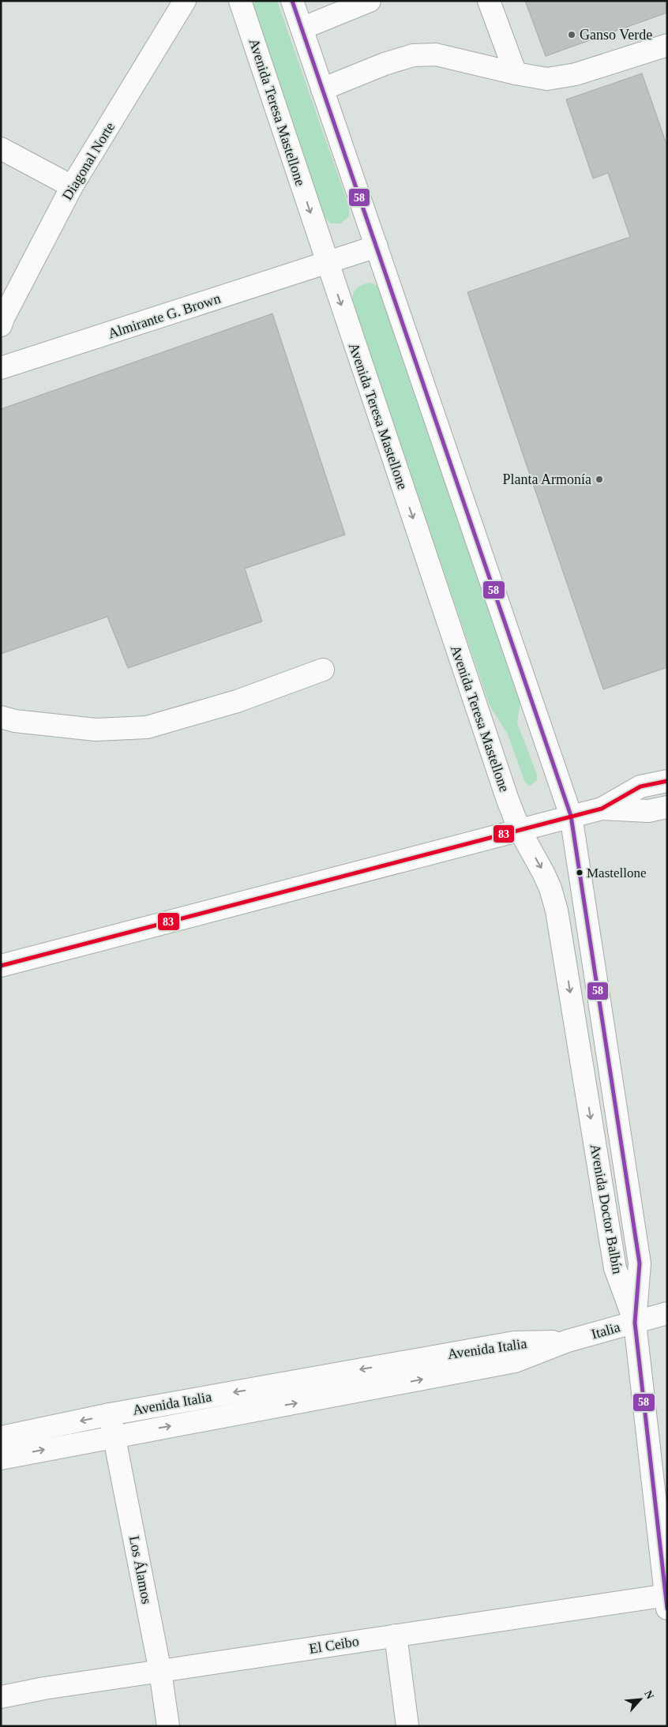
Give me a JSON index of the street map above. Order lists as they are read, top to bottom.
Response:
{
  "streets": {
    "street": [
      "Avenida Teresa Mastellone",
      "Diagonal Norte",
      "Almirante G. Brown",
      "Avenida Doctor Balbín",
      "Italia",
      "Avenida Italia",
      "Los Álamos",
      "El Ceibo"
    ]
  },
  "crossings": [
    ["Avenida Teresa Mastellone", "Almirante G. Brown"],
    ["Avenida Teresa Mastellone", "Avenida Doctor Balbín"],
    ["Avenida Doctor Balbín", "Italia"],
    ["Italia", "Avenida Italia"],
    ["Avenida Italia", "Los Álamos"],
    ["Los Álamos", "El Ceibo"]
  ],
  "places": ["Ganso Verde", "Planta Armonía", "Mastellone"],
  "lines": ["transit line 58", "transit line 83"],
  "north": "top right"
}
